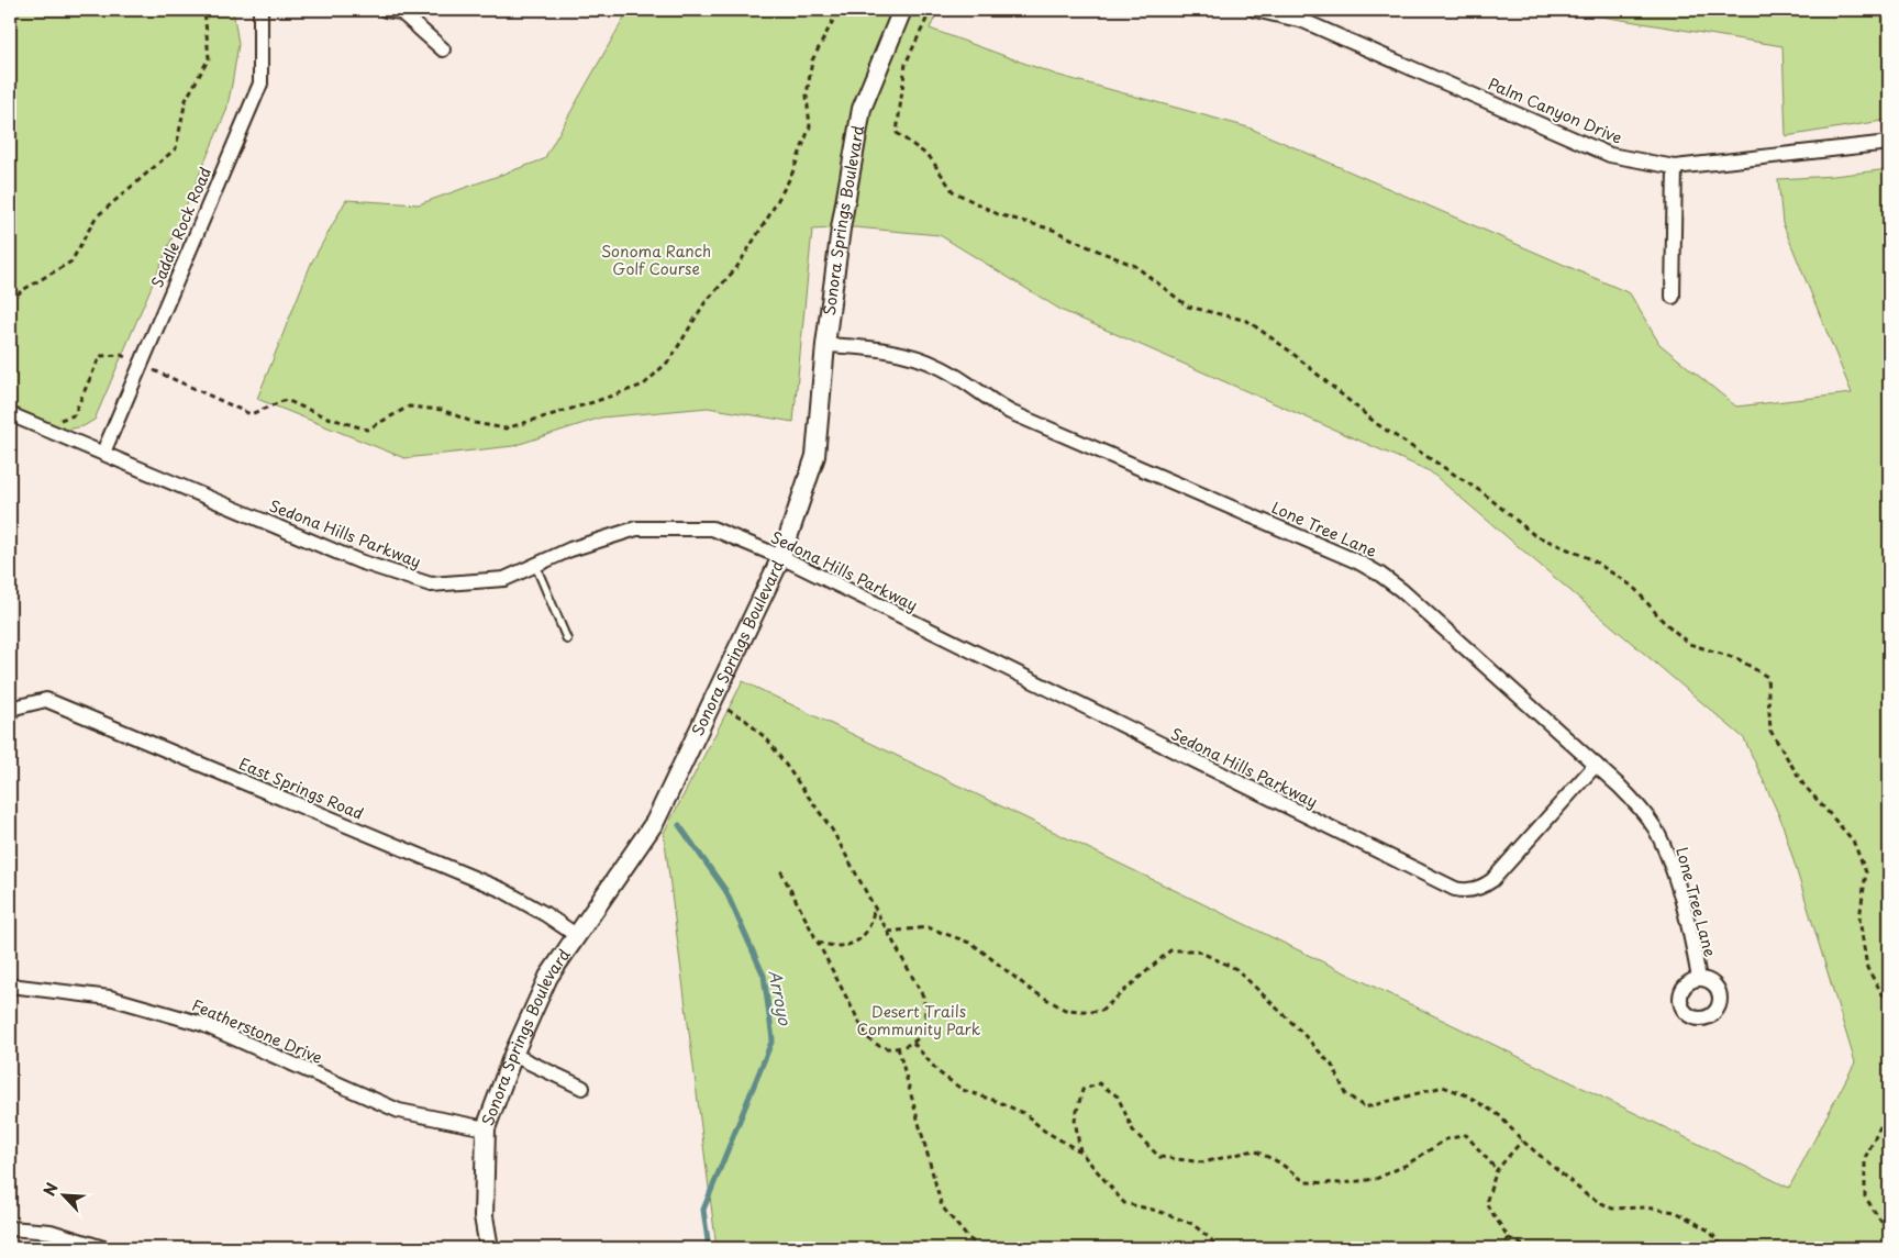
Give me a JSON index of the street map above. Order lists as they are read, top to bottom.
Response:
{
  "streets": {
    "street": [
      "Palm Canyon Drive",
      "Sonora Springs Boulevard",
      "Saddle Rock Road",
      "Lone Tree Lane",
      "Sedona Hills Parkway",
      "East Springs Road",
      "Featherstone Drive"
    ]
  },
  "crossings": [
    ["Sonora Springs Boulevard", "Lone Tree Lane"],
    ["Sonora Springs Boulevard", "Sedona Hills Parkway"],
    ["Sonora Springs Boulevard", "East Springs Road"],
    ["Sonora Springs Boulevard", "Featherstone Drive"],
    ["Saddle Rock Road", "Sedona Hills Parkway"],
    ["Lone Tree Lane", "Sedona Hills Parkway"]
  ],
  "water": ["Arroyo"],
  "parks": ["Sonoma Ranch Golf Course", "Desert Trails Community Park"],
  "north": "top left"
}
